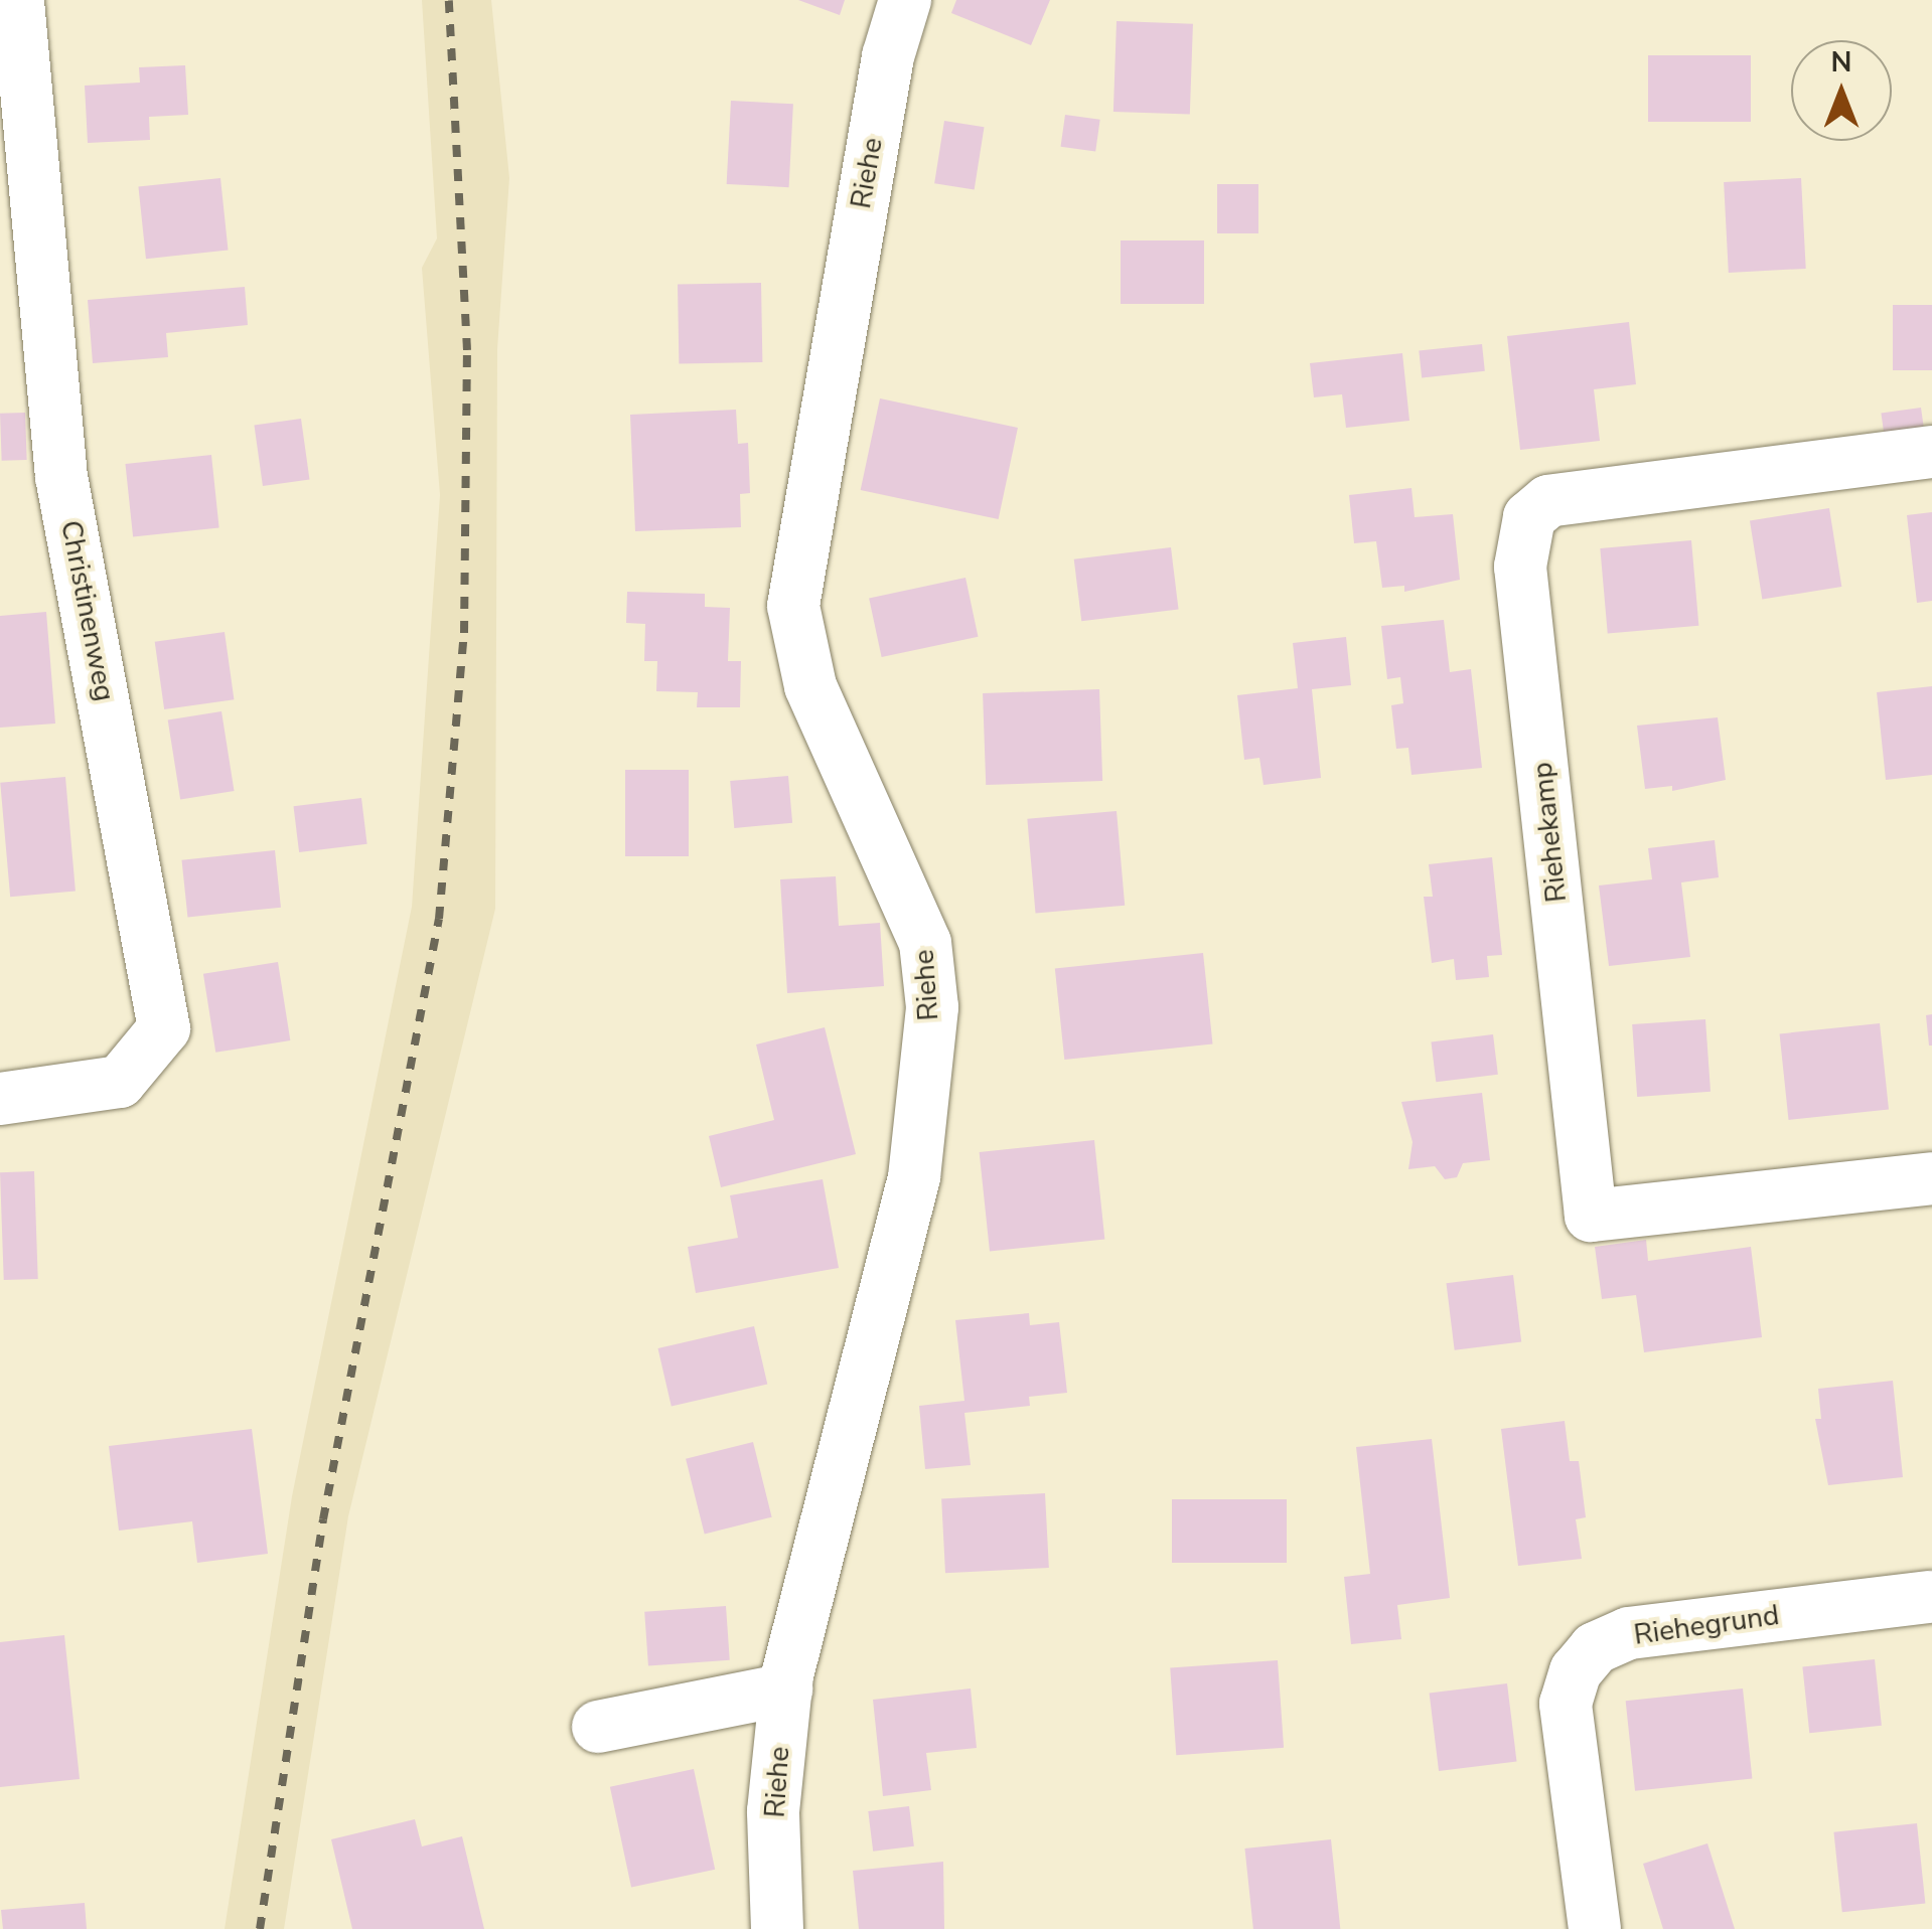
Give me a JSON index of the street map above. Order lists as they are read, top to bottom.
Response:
{
  "streets": {
    "street": [
      "Riehe",
      "Christinenweg",
      "Riehekamp",
      "Riehegrund"
    ]
  },
  "north": "top"
}
